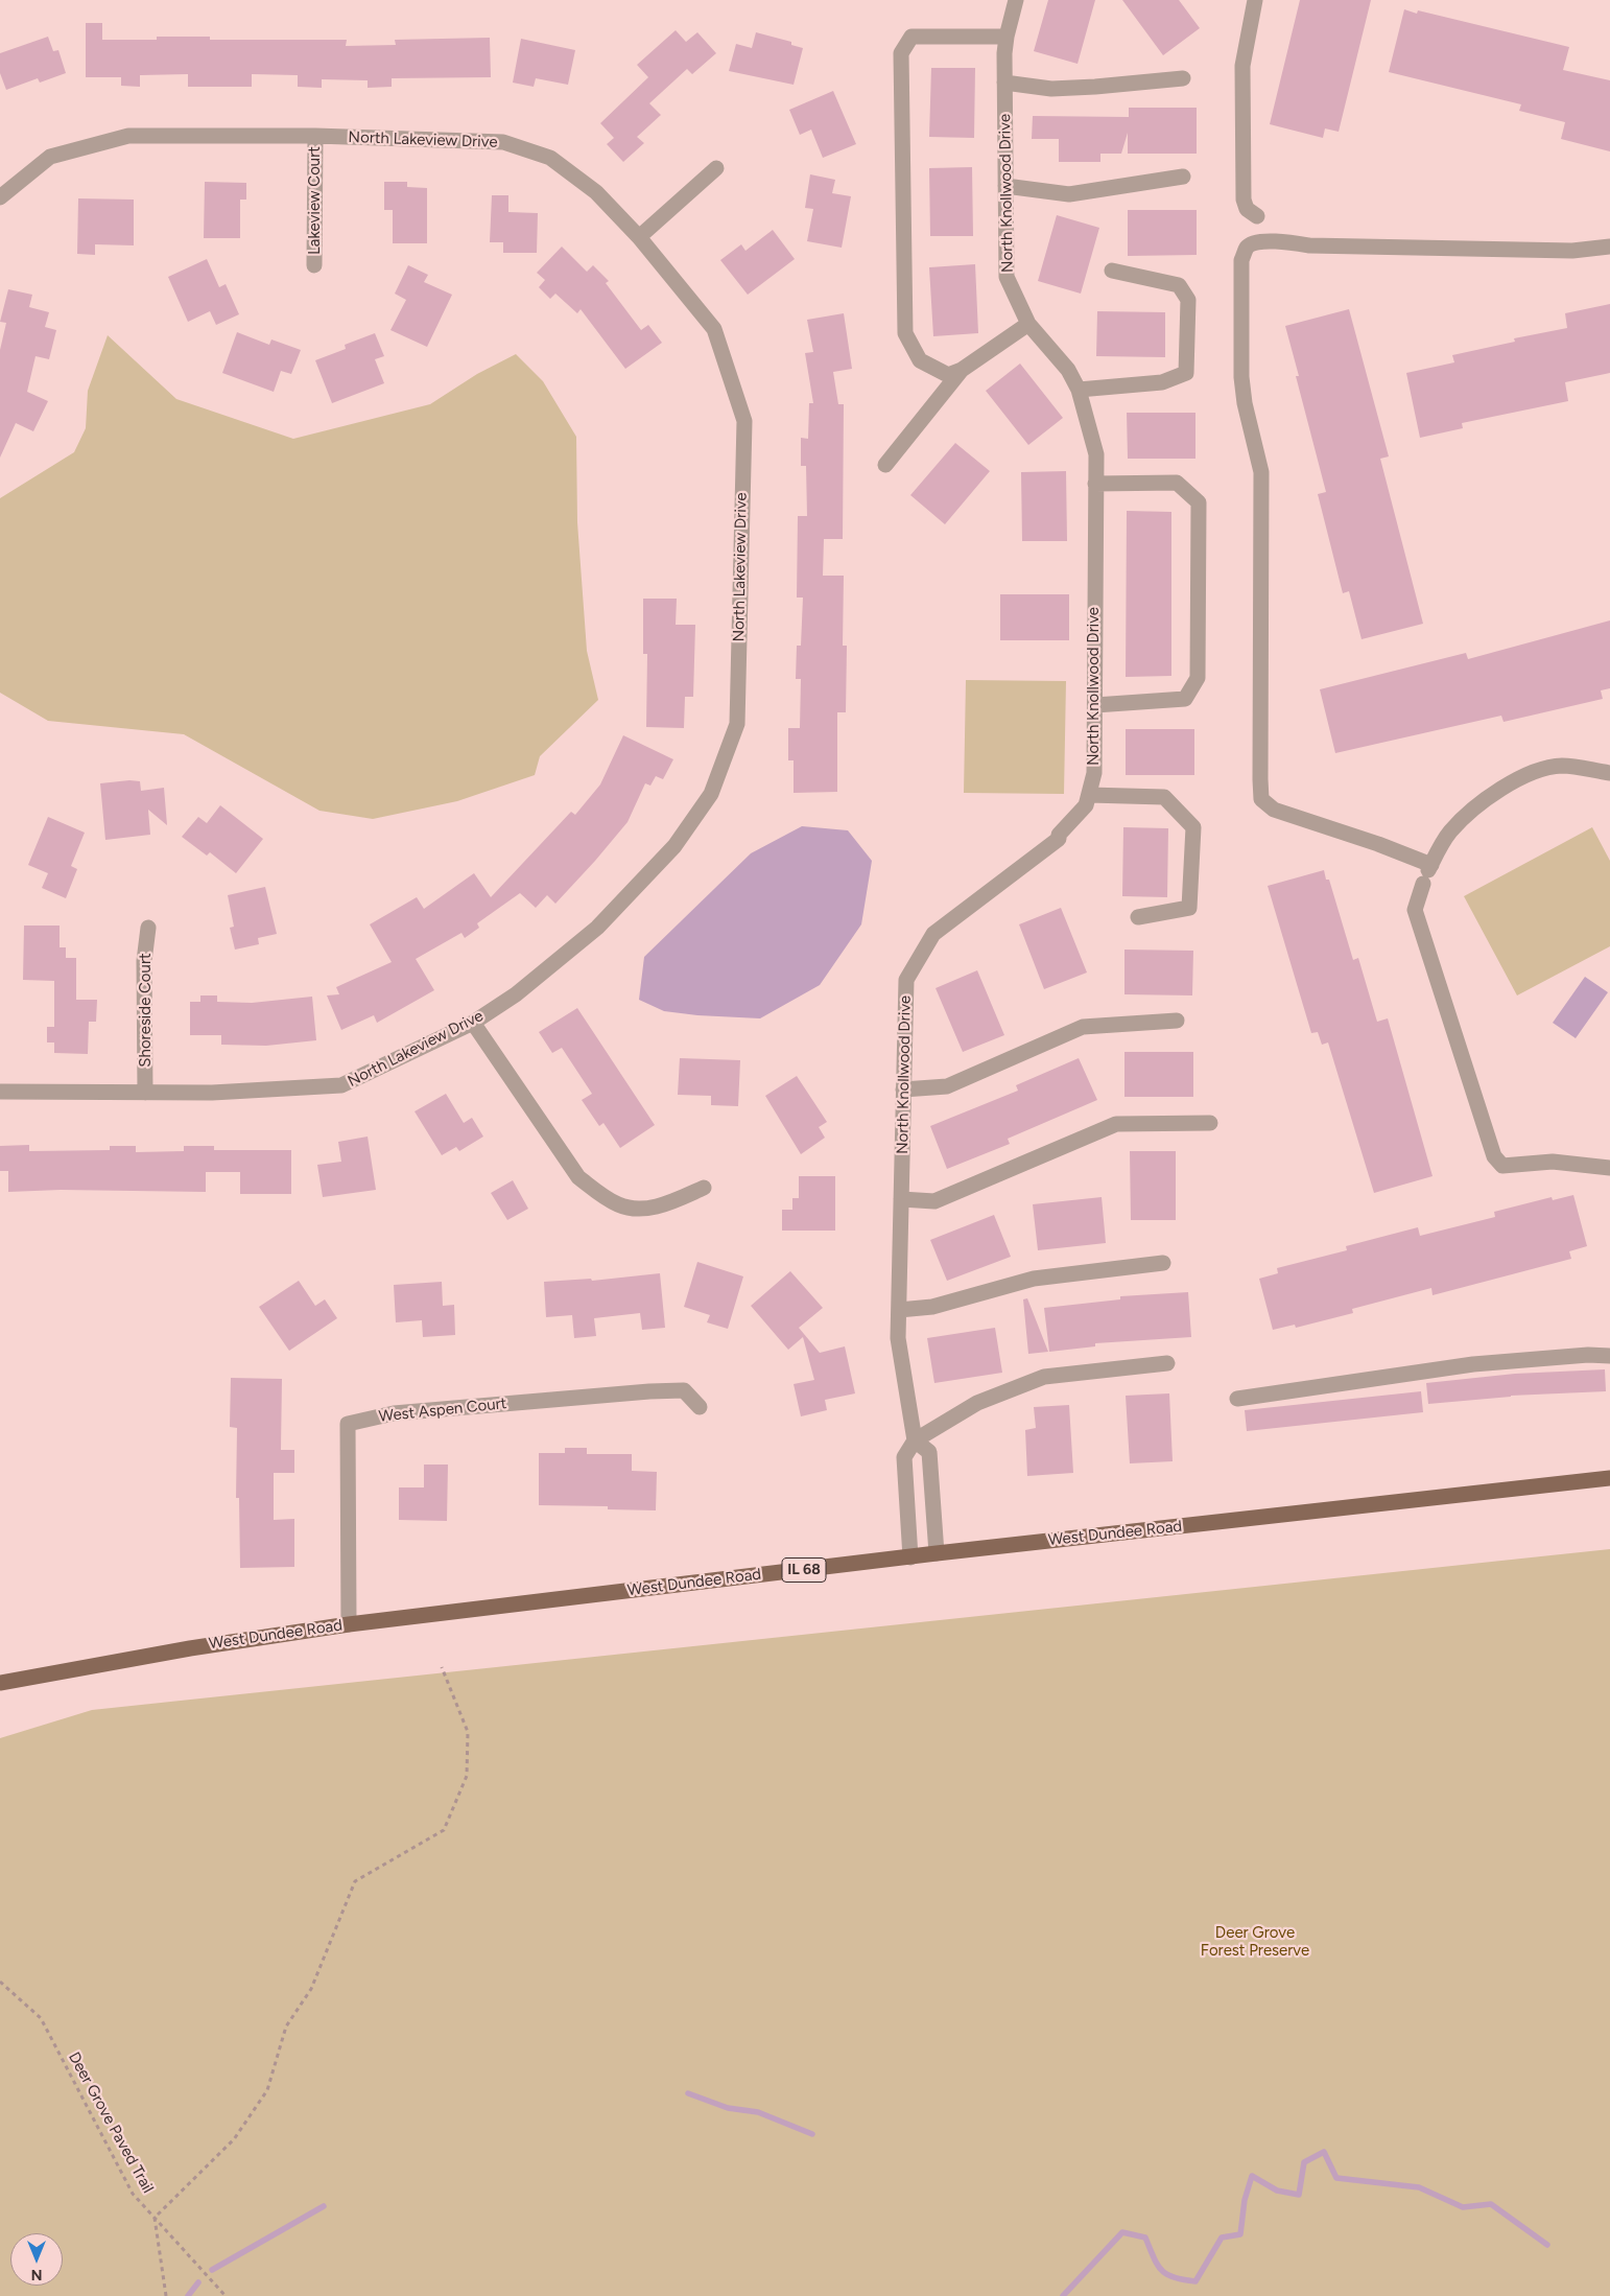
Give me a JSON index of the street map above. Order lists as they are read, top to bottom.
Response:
{
  "streets": {
    "main road": ["West Dundee Road", "IL 68"],
    "street": [
      "North Lakeview Drive",
      "North Knollwood Drive",
      "Lakeview Court",
      "Shoreside Court",
      "West Aspen Court"
    ],
    "path": ["Deer Grove Paved Trail"]
  },
  "crossings": [
    ["North Lakeview Drive", "Lakeview Court"],
    ["North Lakeview Drive", "Shoreside Court"],
    ["North Knollwood Drive", "West Dundee Road"],
    ["West Aspen Court", "West Dundee Road"]
  ],
  "parks": ["Deer Grove Forest Preserve"],
  "north": "bottom"
}
